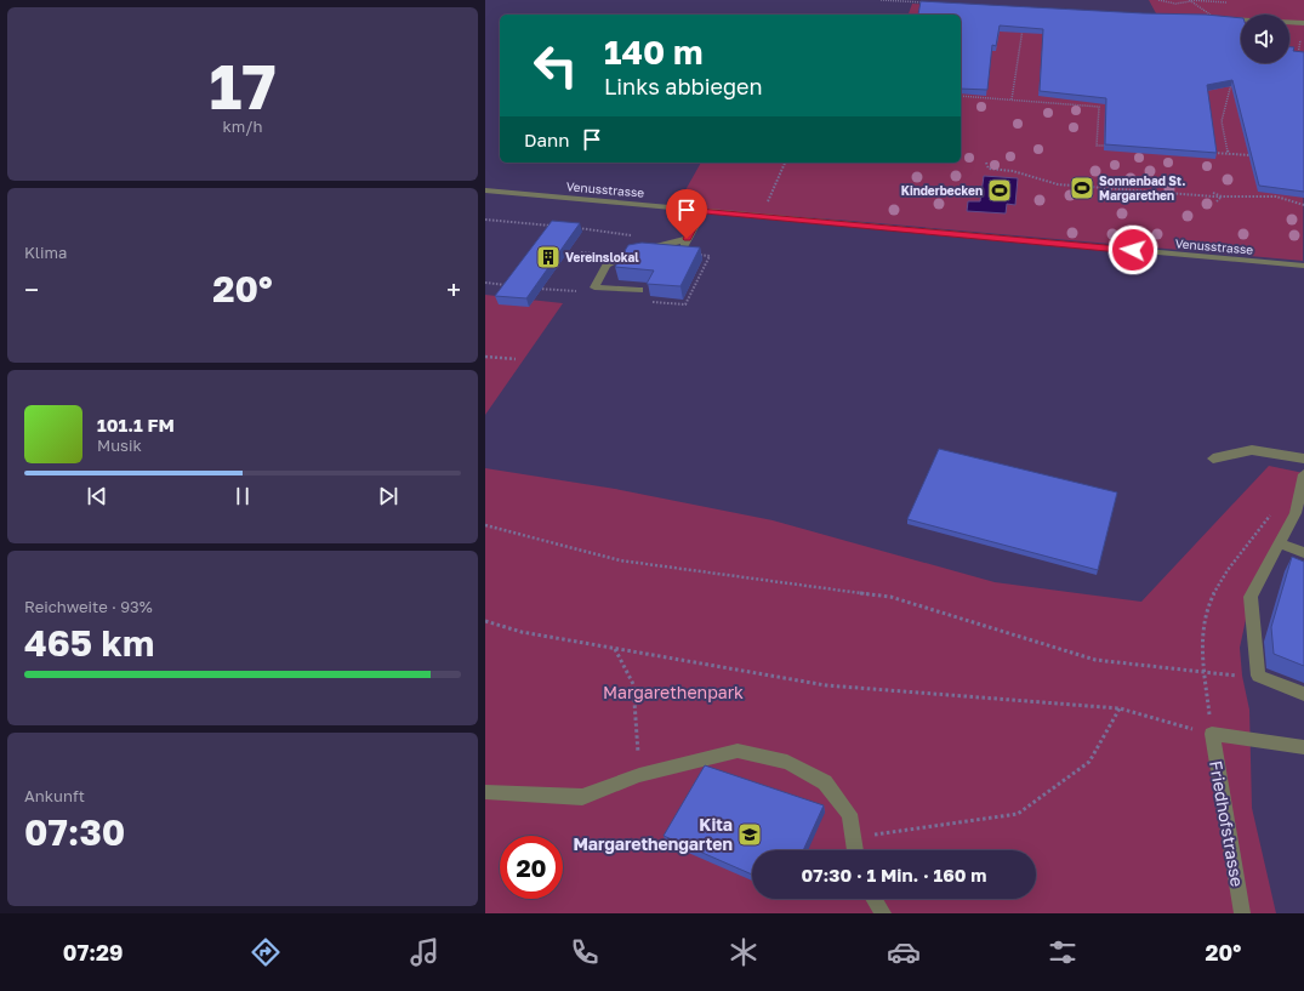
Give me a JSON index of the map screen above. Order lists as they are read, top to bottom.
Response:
{
  "streets": {
    "street": ["Venusstrasse", "Friedhofstrasse"]
  },
  "parks": ["Margarethenpark"],
  "places": {
    "sports": ["Sonnenbad St. Margarethen", "Kinderbecken"],
    "building": ["Vereinslokal"],
    "school or university": ["Kita Margarethengarten"]
  },
  "page": {
    "tile": [
      ["17", "km/h"],
      "Klima",
      ["Reichweite · 93%", "465 km"],
      ["Ankunft", "07:30"]
    ],
    "turn": ["140 m", "Links abbiegen"],
    "then": "Dann",
    "heat": ["−", "20°", "+"],
    "song": ["101.1 FM", "Musik"],
    "limit": "20",
    "trip": "07:30 · 1 Min. · 160 m",
    "tabs": ["07:29", "20°"]
  }
}
